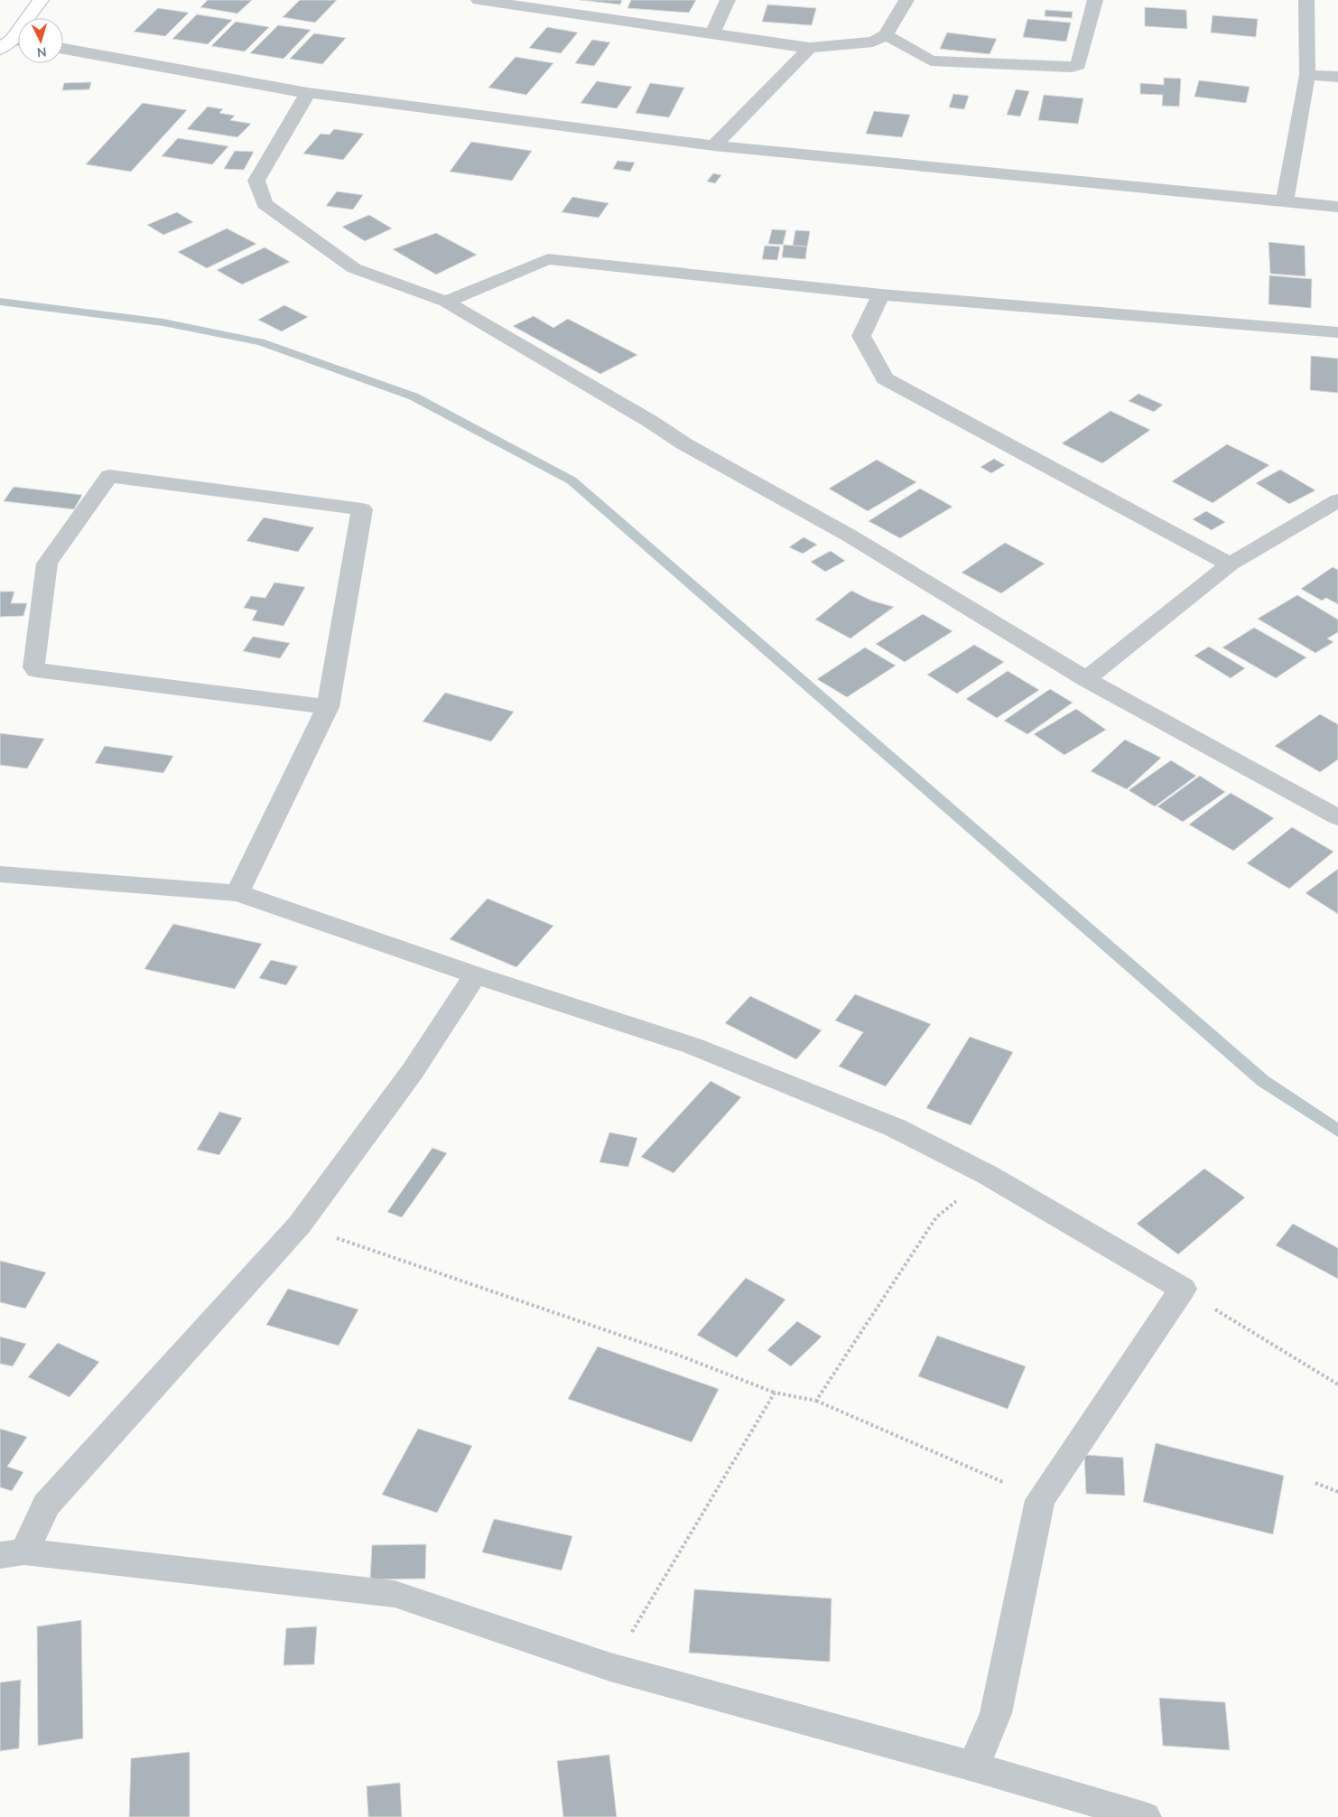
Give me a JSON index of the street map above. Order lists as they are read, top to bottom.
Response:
{
  "north": "bottom"
}
